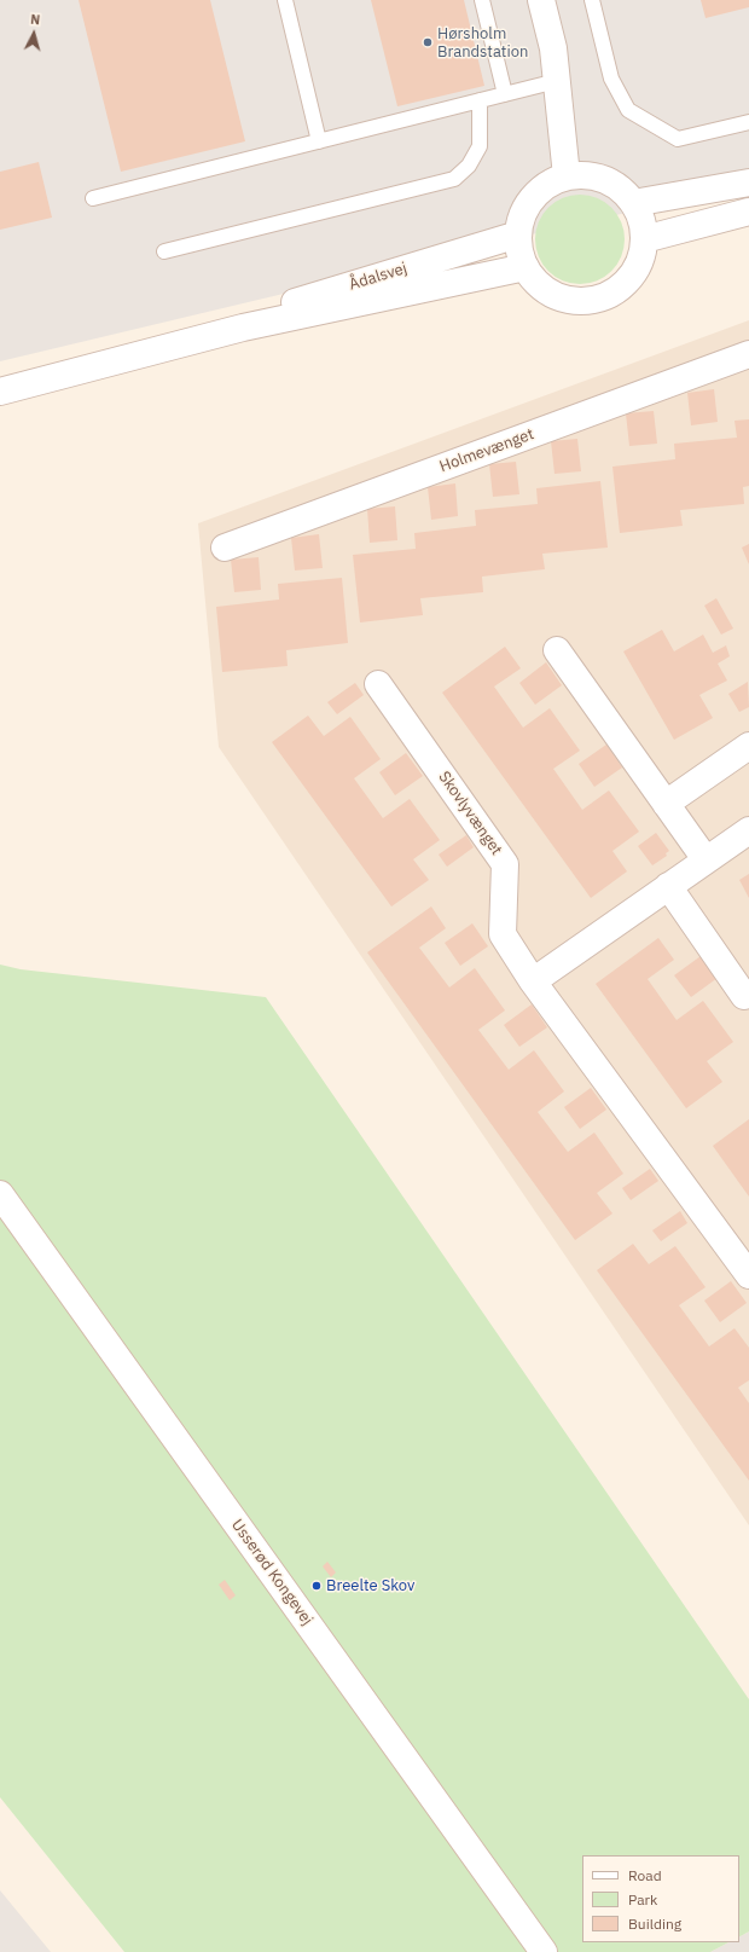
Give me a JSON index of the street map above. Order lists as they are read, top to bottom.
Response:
{
  "streets": {
    "street": [
      "Ådalsvej",
      "Holmevænget",
      "Skovlyvænget",
      "Usserød Kongevej"
    ]
  },
  "places": ["Hørsholm Brandstation", "Breelte Skov"],
  "legend": ["Road", "Park", "Building"],
  "north": "top"
}
